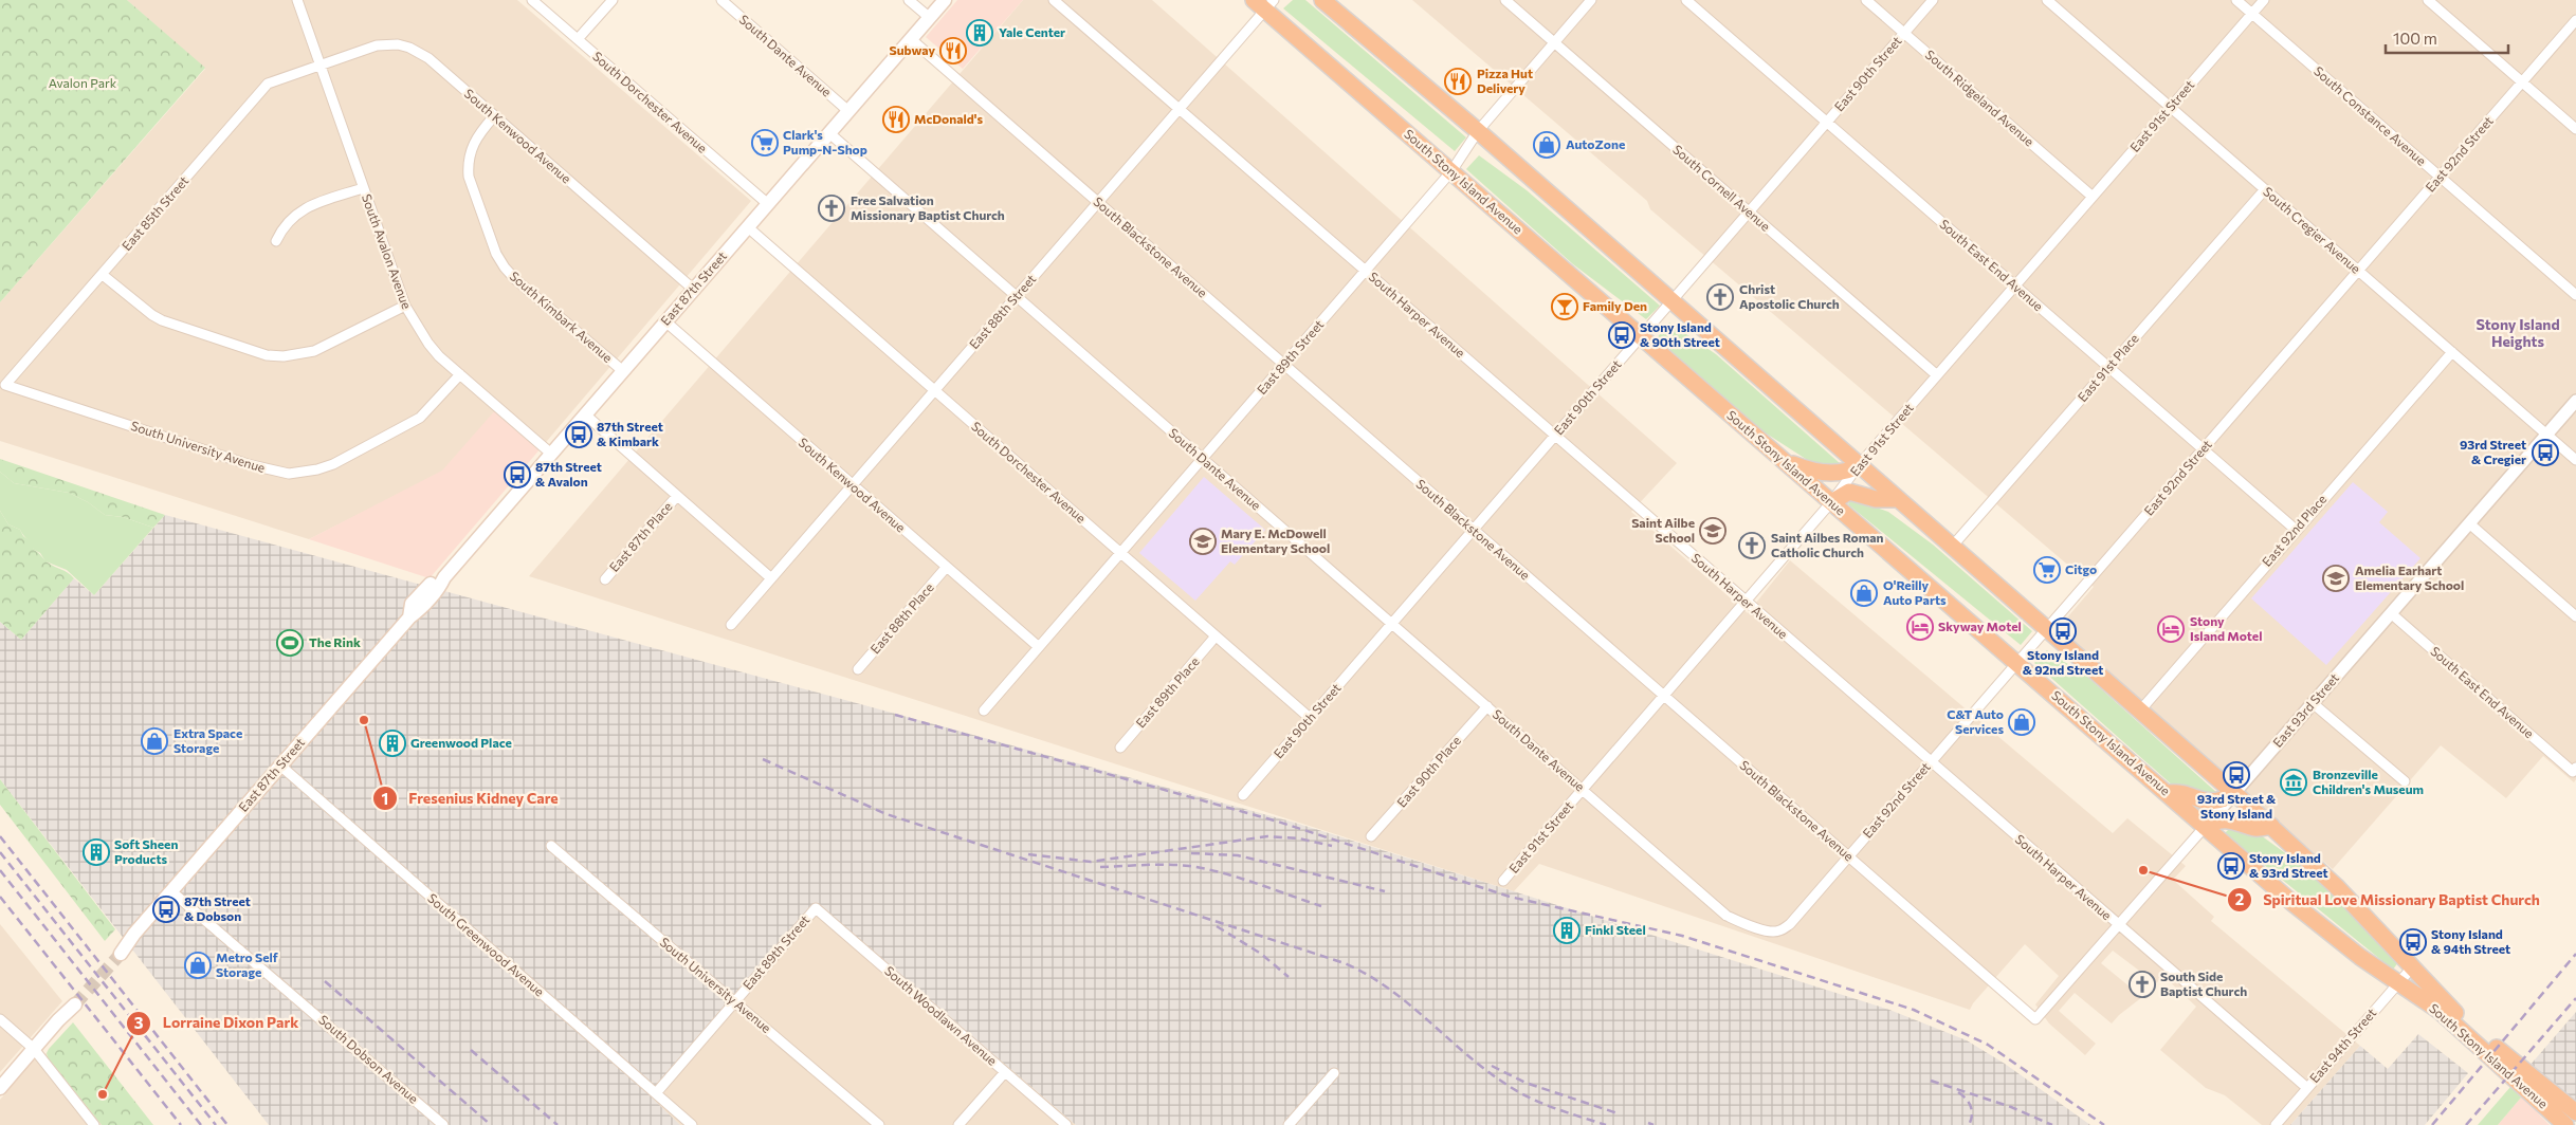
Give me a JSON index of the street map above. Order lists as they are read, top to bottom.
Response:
{
  "streets": {
    "highway": ["South Stony Island Avenue"],
    "main road": ["East 87th Street"],
    "street": [
      "South Dante Avenue",
      "East 90th Street",
      "South Ridgeland Avenue",
      "South Dorchester Avenue",
      "East 91st Street",
      "South Constance Avenue",
      "South Kenwood Avenue",
      "East 92nd Street",
      "South Cornell Avenue",
      "East 85th Street",
      "South Cregier Avenue",
      "South Blackstone Avenue",
      "South Avalon Avenue",
      "South East End Avenue",
      "East 88th Street",
      "South Harper Avenue",
      "South Kimbark Avenue",
      "East 89th Street",
      "East 91st Place",
      "South University Avenue",
      "East 92nd Place",
      "East 87th Place",
      "East 88th Place",
      "East 89th Place",
      "East 93rd Street",
      "East 90th Place",
      "South Greenwood Avenue",
      "South Woodlawn Avenue",
      "East 94th Street",
      "South Dobson Avenue"
    ]
  },
  "crossings": [
    ["South Dante Avenue", "East 90th Street"],
    ["South Dante Avenue", "East 91st Street"],
    ["South Dante Avenue", "East 92nd Street"],
    ["South Dante Avenue", "East 87th Street"],
    ["South Dante Avenue", "East 88th Street"],
    ["South Dante Avenue", "East 89th Street"],
    ["South Dante Avenue", "East 90th Place"],
    ["East 90th Street", "South Ridgeland Avenue"],
    ["East 90th Street", "South Dorchester Avenue"],
    ["East 90th Street", "South Stony Island Avenue"],
    ["East 90th Street", "South Cornell Avenue"],
    ["East 90th Street", "South Blackstone Avenue"],
    ["East 90th Street", "South East End Avenue"],
    ["East 90th Street", "South Harper Avenue"],
    ["South Ridgeland Avenue", "East 91st Street"],
    ["South Dorchester Avenue", "East 87th Street"],
    ["South Dorchester Avenue", "East 88th Street"],
    ["South Dorchester Avenue", "East 89th Street"],
    ["South Dorchester Avenue", "East 89th Place"],
    ["East 91st Street", "South Constance Avenue"],
    ["East 91st Street", "South Stony Island Avenue"],
    ["East 91st Street", "South Cornell Avenue"],
    ["East 91st Street", "South Cregier Avenue"],
    ["East 91st Street", "South Blackstone Avenue"],
    ["East 91st Street", "South East End Avenue"],
    ["East 91st Street", "South Harper Avenue"],
    ["South Constance Avenue", "East 92nd Street"],
    ["South Kenwood Avenue", "East 85th Street"],
    ["South Kenwood Avenue", "South Avalon Avenue"],
    ["South Kenwood Avenue", "East 87th Street"],
    ["South Kenwood Avenue", "East 88th Street"],
    ["South Kenwood Avenue", "South Kimbark Avenue"],
    ["South Kenwood Avenue", "East 89th Street"],
    ["South Kenwood Avenue", "East 88th Place"],
    ["East 92nd Street", "South Stony Island Avenue"],
    ["East 92nd Street", "South Cregier Avenue"],
    ["East 92nd Street", "South Blackstone Avenue"],
    ["East 92nd Street", "South East End Avenue"],
    ["East 92nd Street", "South Harper Avenue"],
    ["South Stony Island Avenue", "East 88th Street"],
    ["South Stony Island Avenue", "East 89th Street"],
    ["South Stony Island Avenue", "East 91st Place"],
    ["South Stony Island Avenue", "East 92nd Place"],
    ["South Stony Island Avenue", "East 93rd Street"],
    ["South Stony Island Avenue", "East 94th Street"],
    ["South Cornell Avenue", "East 89th Street"],
    ["East 85th Street", "South Avalon Avenue"],
    ["East 85th Street", "South University Avenue"],
    ["South Cregier Avenue", "East 91st Place"],
    ["South Cregier Avenue", "East 92nd Place"],
    ["South Cregier Avenue", "East 93rd Street"],
    ["South Blackstone Avenue", "East 87th Street"],
    ["South Blackstone Avenue", "East 88th Street"],
    ["South Blackstone Avenue", "East 89th Street"],
    ["South Blackstone Avenue", "East 93rd Street"],
    ["South Avalon Avenue", "East 87th Street"],
    ["South Avalon Avenue", "South University Avenue"],
    ["South East End Avenue", "East 91st Place"],
    ["South East End Avenue", "East 92nd Place"],
    ["South East End Avenue", "East 93rd Street"],
    ["East 87th Street", "South Kimbark Avenue"],
    ["East 87th Street", "South Greenwood Avenue"],
    ["East 87th Street", "South Dobson Avenue"],
    ["East 88th Street", "South Harper Avenue"],
    ["South Harper Avenue", "East 89th Street"],
    ["South Harper Avenue", "East 93rd Street"],
    ["South Harper Avenue", "East 94th Street"],
    ["East 89th Street", "South University Avenue"],
    ["East 89th Street", "South Greenwood Avenue"],
    ["East 89th Street", "South Woodlawn Avenue"]
  ],
  "districts": ["Stony Island Heights"],
  "parks": ["Avalon Park"],
  "places": {
    "building": [
      "Yale Center",
      "Greenwood Place",
      "Soft Sheen Products",
      "Finkl Steel"
    ],
    "restaurant": ["Subway", "Pizza Hut Delivery", "McDonald's"],
    "supermarket": ["Clark's Pump-N-Shop", "Citgo"],
    "shop": [
      "AutoZone",
      "O'Reilly Auto Parts",
      "C&T Auto Services",
      "Extra Space Storage",
      "Metro Self Storage"
    ],
    "church": [
      "Free Salvation Missionary Baptist Church",
      "Christ Apostolic Church",
      "Saint Ailbes Roman Catholic Church",
      "South Side Baptist Church"
    ],
    "bar": ["Family Den"],
    "bus stop": [
      "Stony Island & 90th Street",
      "87th Street & Kimbark",
      "93rd Street & Cregier",
      "87th Street & Avalon",
      "Stony Island & 92nd Street",
      "93rd Street & Stony Island",
      "Stony Island & 93rd Street",
      "87th Street & Dobson",
      "Stony Island & 94th Street"
    ],
    "school or university": ["Saint Ailbe School", "Mary E. McDowell Elementary School", "Amelia Earhart Elementary School"],
    "hotel": ["Skyway Motel", "Stony Island Motel"],
    "sports": ["The Rink"],
    "other": ["Fresenius Kidney Care", "Spiritual Love Missionary Baptist Church", "Lorraine Dixon Park"],
    "museum": ["Bronzeville Children's Museum"]
  },
  "scale_bar": "100 m"
}
